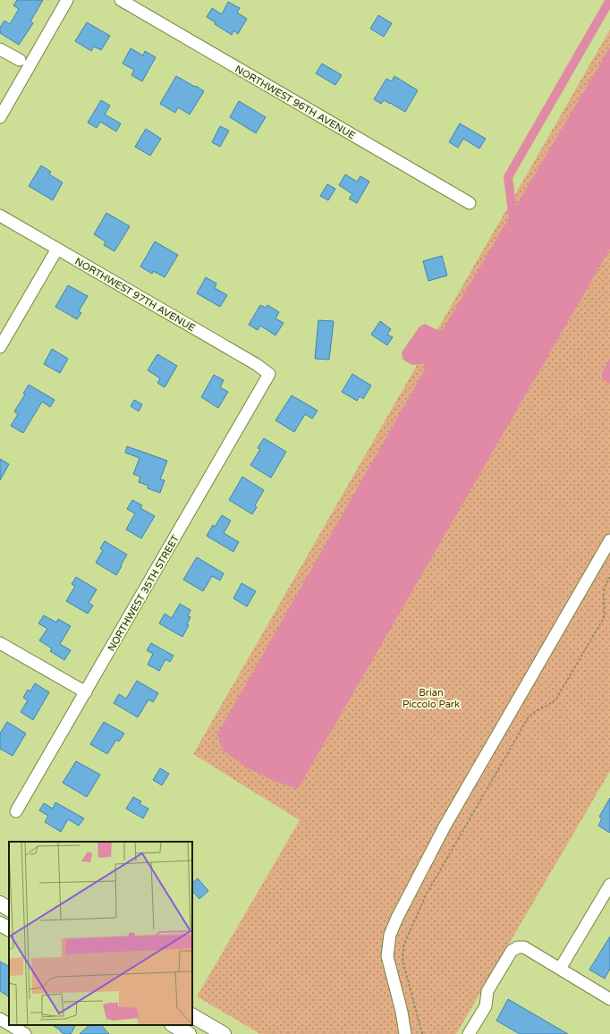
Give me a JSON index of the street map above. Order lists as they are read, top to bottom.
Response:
{
  "streets": {
    "street": ["NORTHWEST 96TH AVENUE", "NORTHWEST 97TH AVENUE", "NORTHWEST 35TH STREET"]
  },
  "crossings": [
    ["NORTHWEST 97TH AVENUE", "NORTHWEST 35TH STREET"]
  ],
  "parks": ["Brian Piccolo Park"]
}
